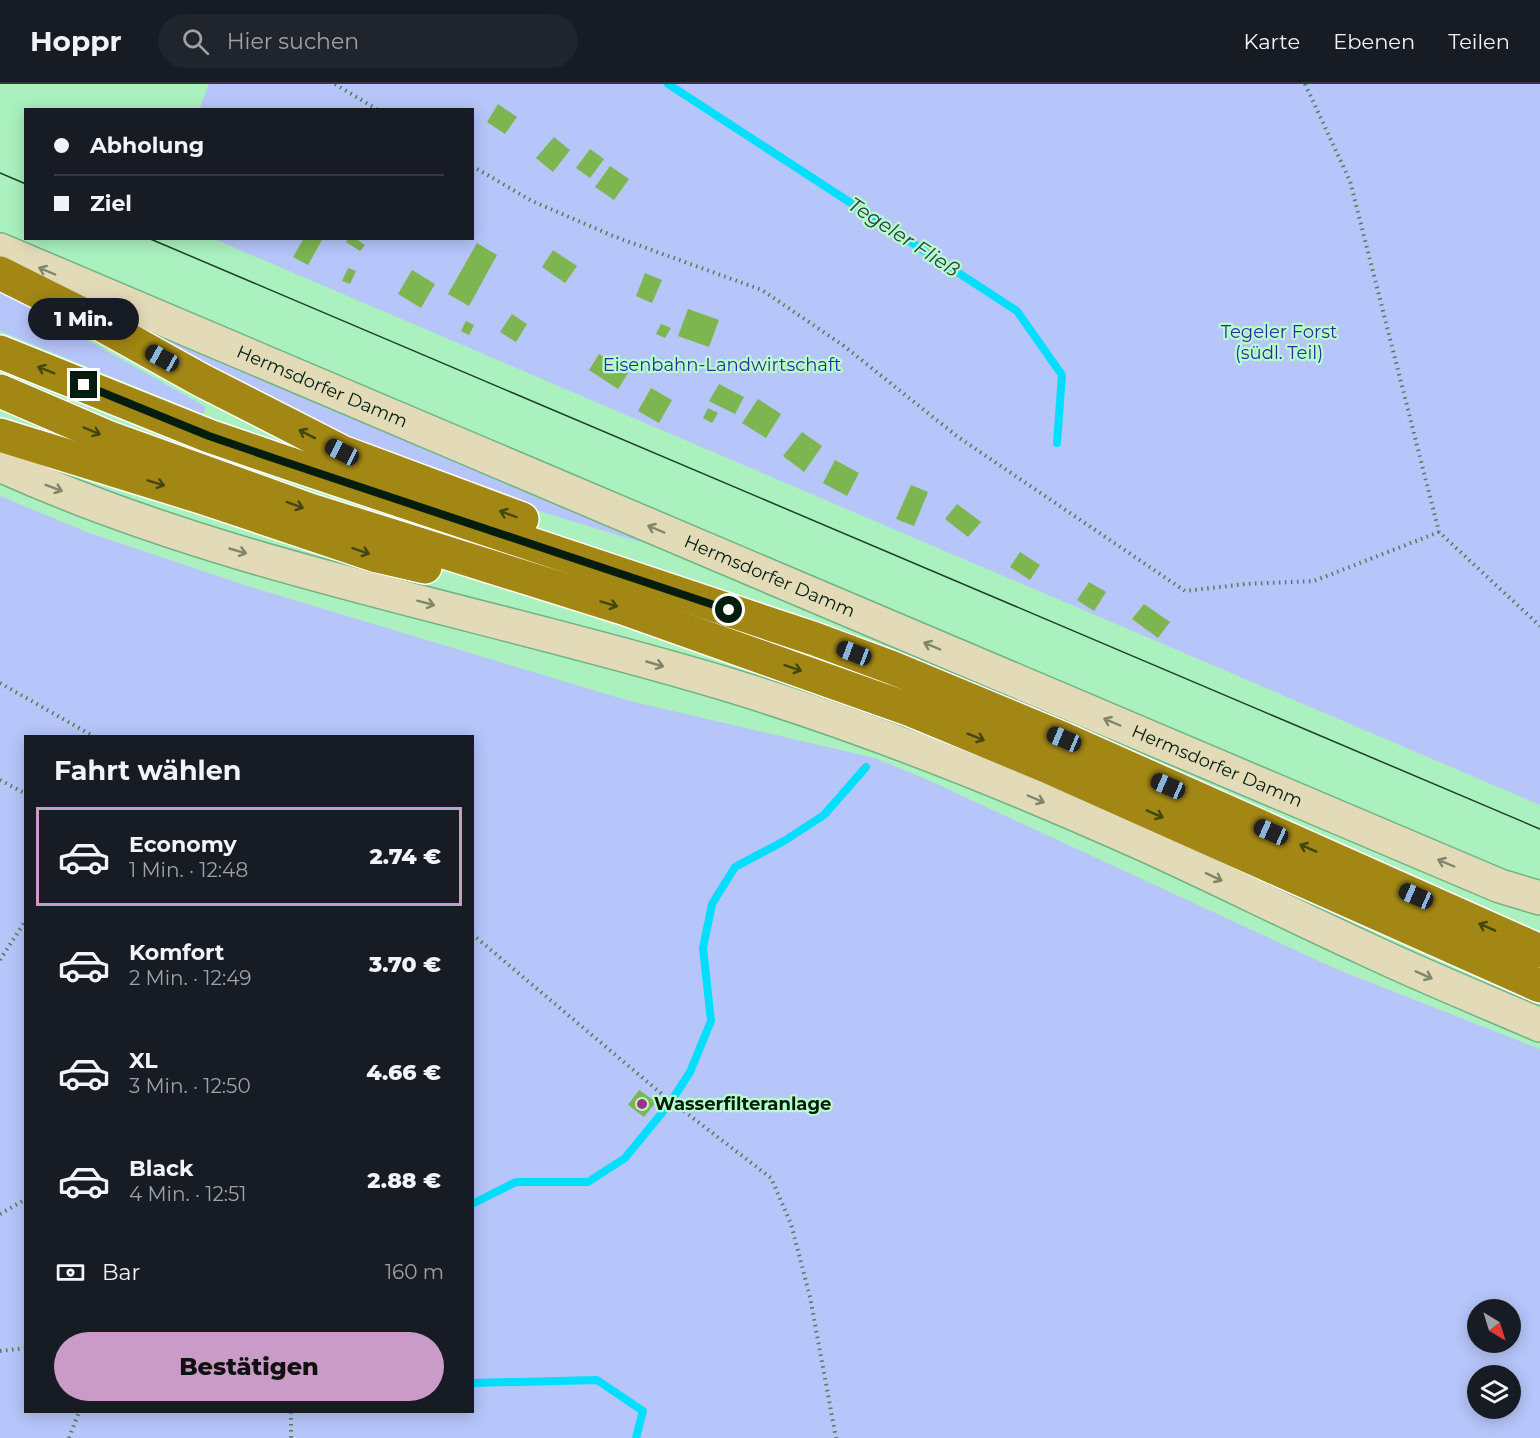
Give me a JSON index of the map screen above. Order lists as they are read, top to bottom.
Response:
{
  "streets": {
    "main road": ["Hermsdorfer Damm"]
  },
  "water": ["Tegeler Fließ"],
  "parks": ["Tegeler Forst (südl. Teil)", "Eisenbahn-Landwirtschaft"],
  "places": ["Wasserfilteranlage"],
  "north": "bottom right",
  "page": {
    "header": "Hoppr",
    "search": "Hier suchen",
    "nav": ["Karte", "Ebenen", "Teilen"],
    "banner": ["Abholung", "Ziel"],
    "bubble": "1 Min.",
    "heading": "Fahrt wählen",
    "list": [
      {
        "name": "Economy",
        "note": "1 Min. · 12:48",
        "value": "2.74 €"
      },
      {
        "name": "Komfort",
        "note": "2 Min. · 12:49",
        "value": "3.70 €"
      },
      {
        "name": "XL",
        "note": "3 Min. · 12:50",
        "value": "4.66 €"
      },
      {
        "name": "Black",
        "note": "4 Min. · 12:51",
        "value": "2.88 €"
      }
    ],
    "pay": ["Bar", "160 m"],
    "buttons": "Bestätigen"
  }
}
